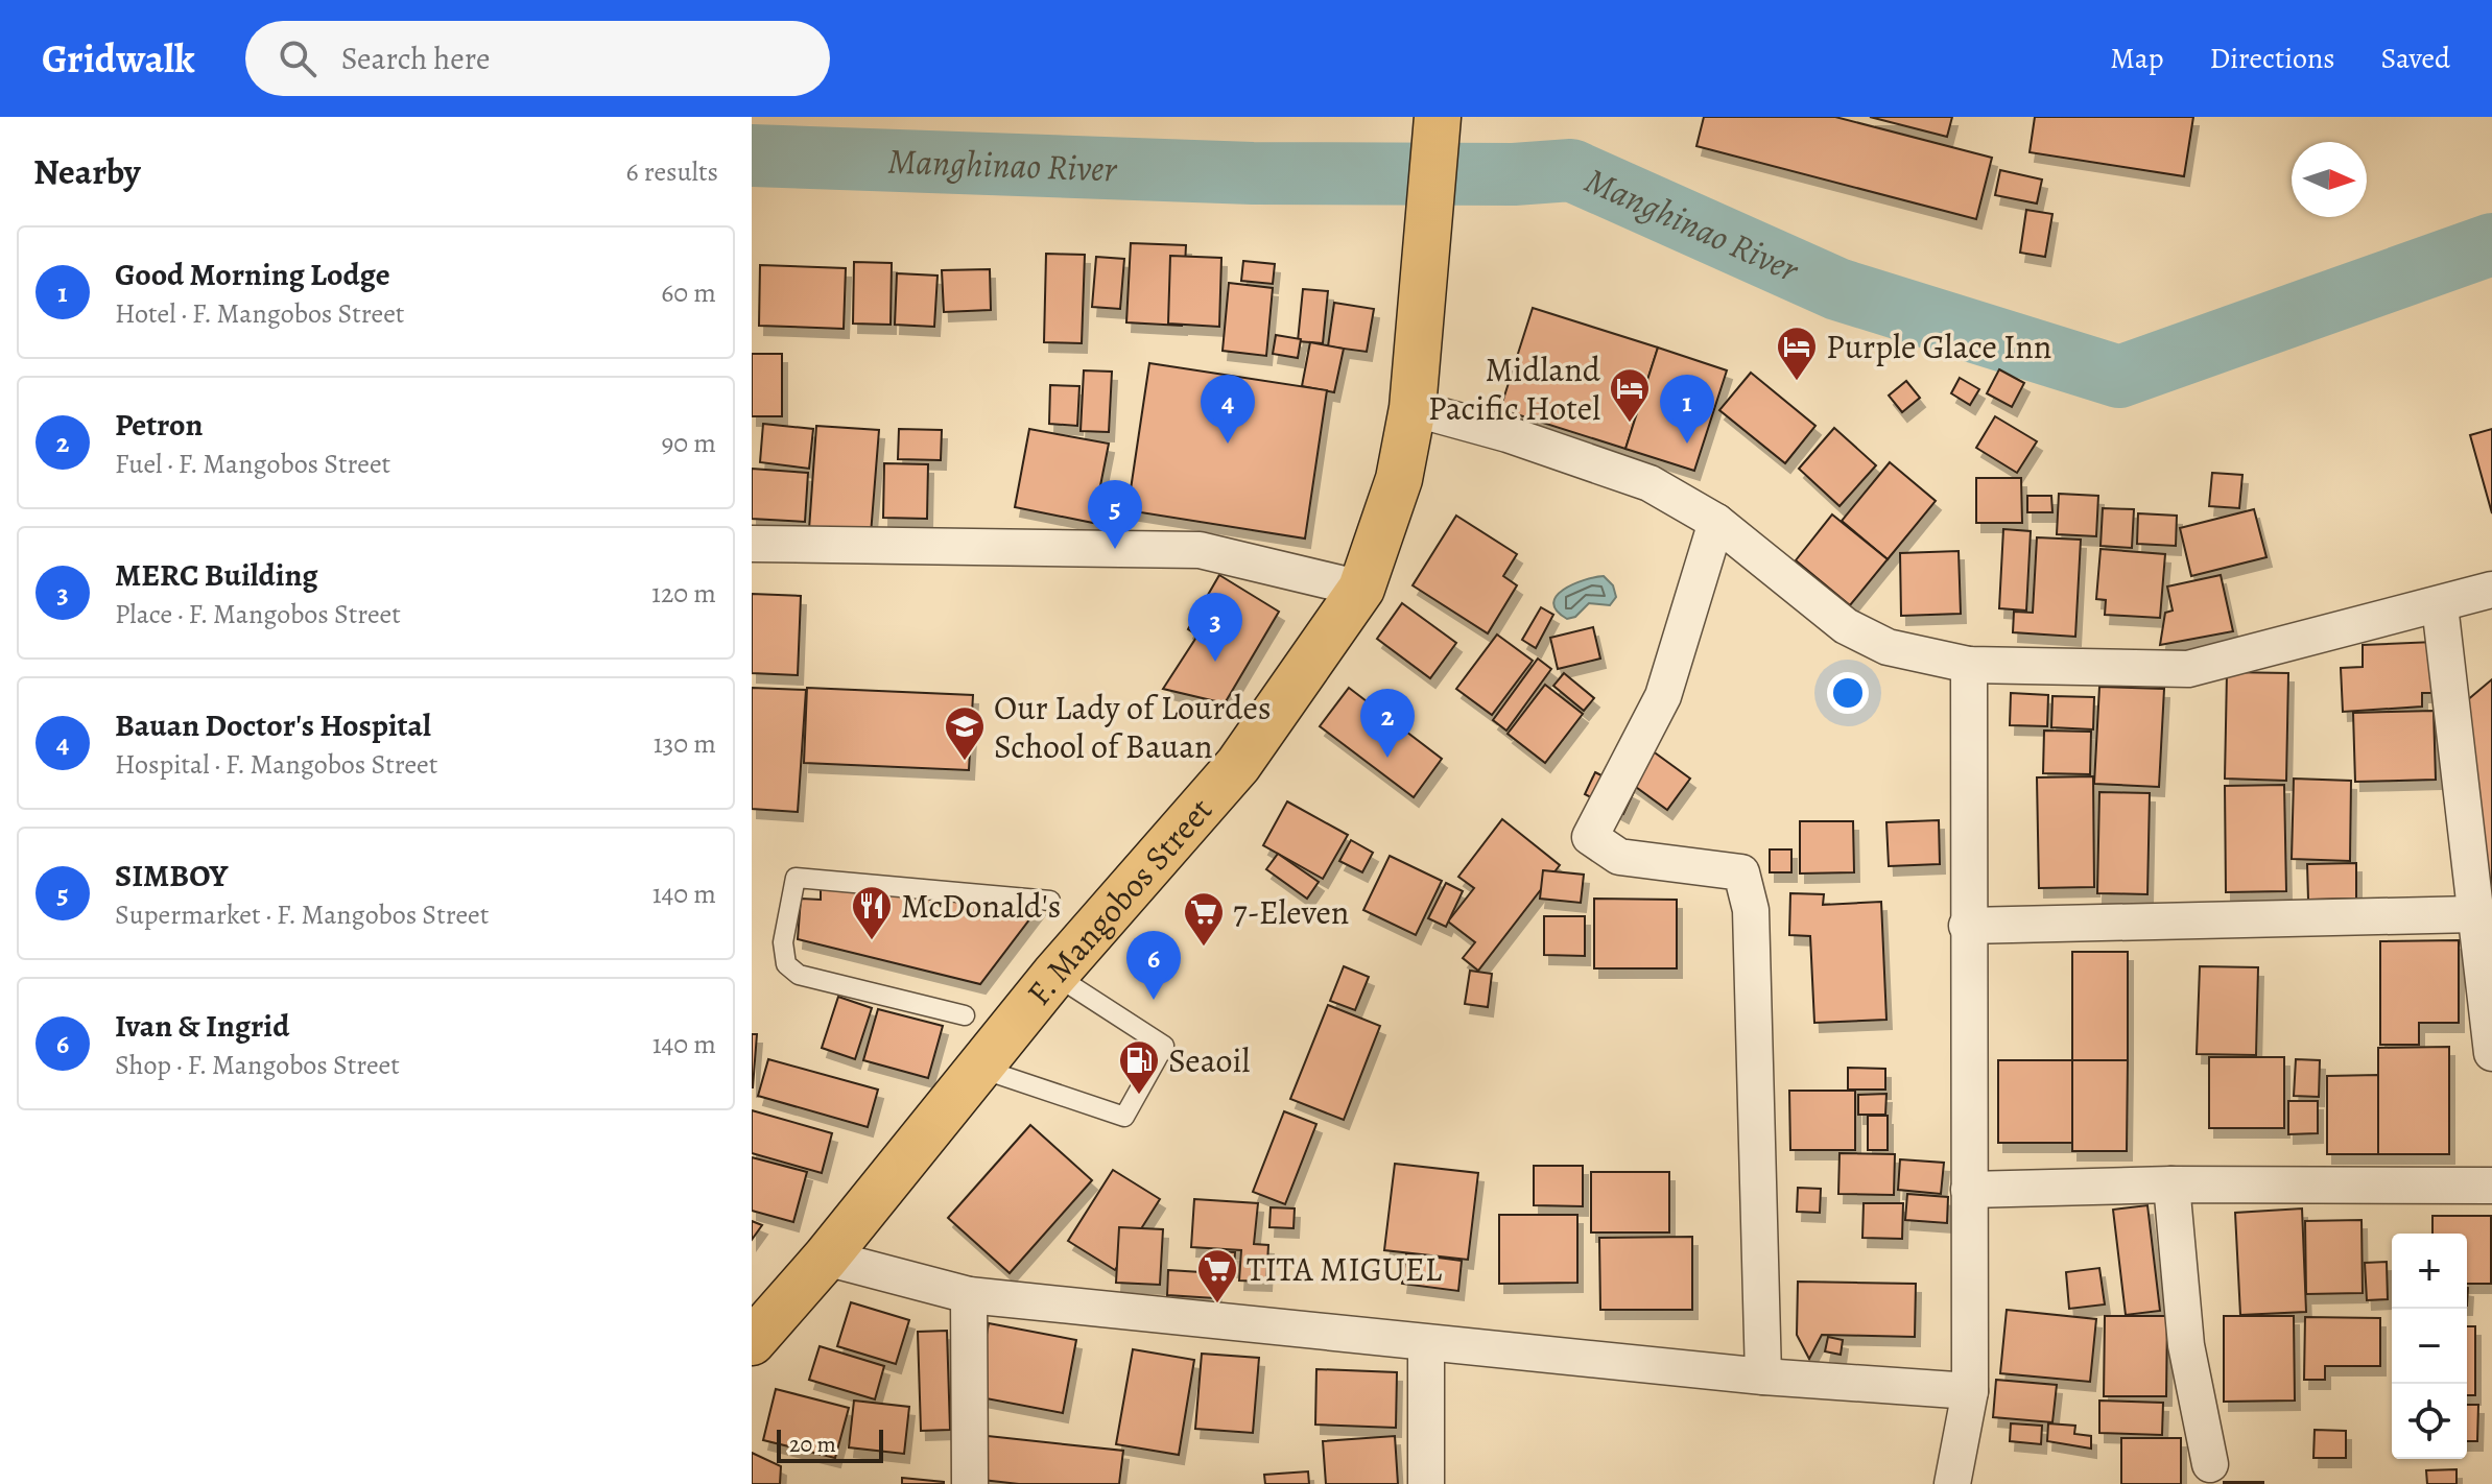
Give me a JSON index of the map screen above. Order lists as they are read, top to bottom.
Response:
{
  "streets": {
    "main road": ["F. Mangobos Street"]
  },
  "water": ["Manghinao River"],
  "places": {
    "hotel": ["Purple Glace Inn", "Midland Pacific Hotel"],
    "school or university": ["Our Lady of Lourdes School of Bauan"],
    "restaurant": ["McDonald's"],
    "supermarket": ["7-Eleven", "TITA MIGUEL"],
    "fuel station": ["Seaoil"]
  },
  "scale_bar": "20 m",
  "north": "right",
  "page": {
    "header": "Gridwalk",
    "search": "Search here",
    "nav": ["Map", "Directions", "Saved"],
    "heading": ["Nearby", "6 results"],
    "list": [
      {
        "mark": "1",
        "name": "Good Morning Lodge",
        "note": "Hotel · F. Mangobos Street",
        "value": "60 m"
      },
      {
        "mark": "2",
        "name": "Petron",
        "note": "Fuel · F. Mangobos Street",
        "value": "90 m"
      },
      {
        "mark": "3",
        "name": "MERC Building",
        "note": "Place · F. Mangobos Street",
        "value": "120 m"
      },
      {
        "mark": "4",
        "name": "Bauan Doctor's Hospital",
        "note": "Hospital · F. Mangobos Street",
        "value": "130 m"
      },
      {
        "mark": "5",
        "name": "SIMBOY",
        "note": "Supermarket · F. Mangobos Street",
        "value": "140 m"
      },
      {
        "mark": "6",
        "name": "Ivan & Ingrid",
        "note": "Shop · F. Mangobos Street",
        "value": "140 m"
      }
    ],
    "pins": [
      "1",
      "4",
      "5",
      "3",
      "2",
      "6"
    ],
    "map_buttons": ["+", "−"],
    "scale": "20 m"
  }
}
